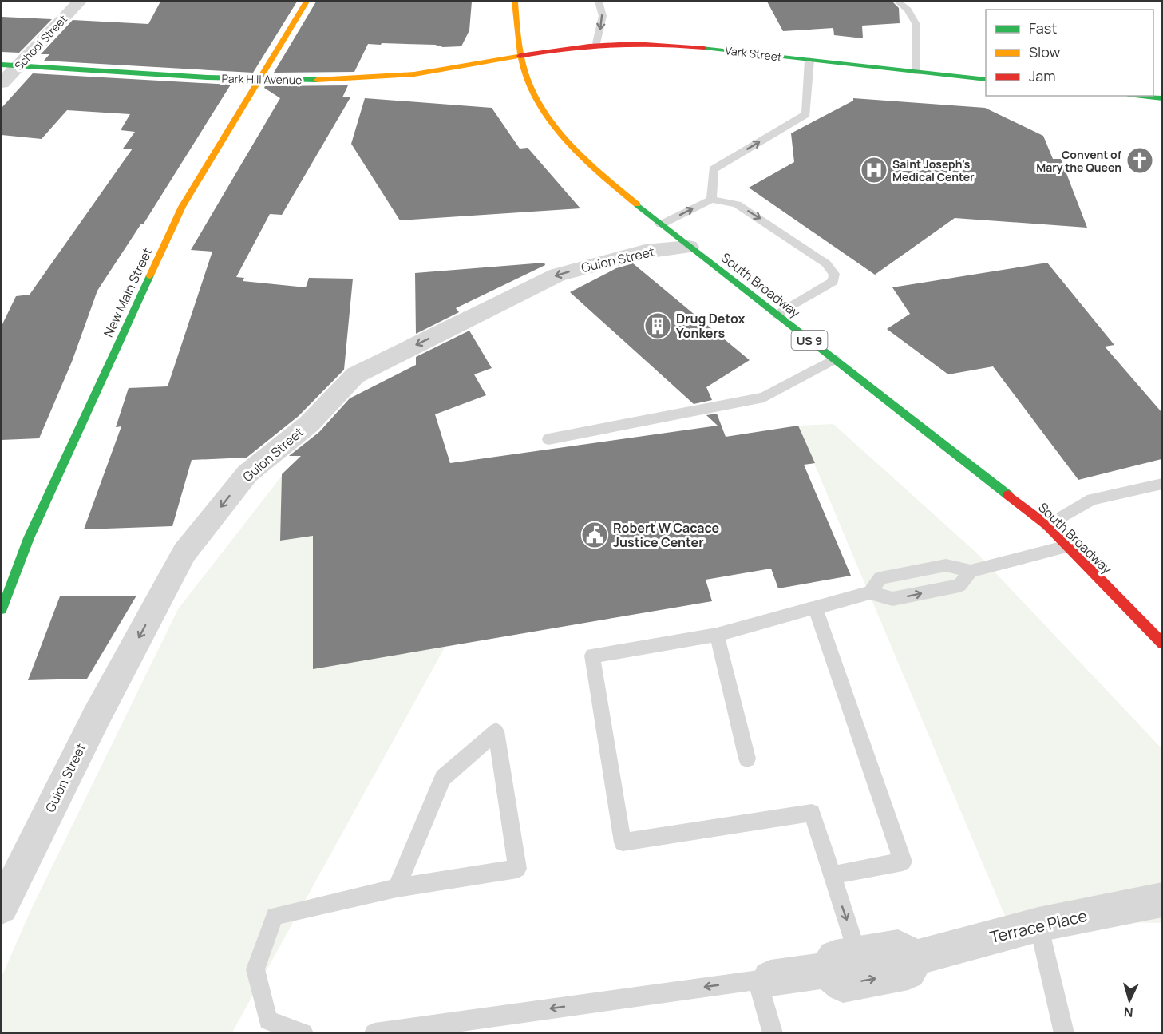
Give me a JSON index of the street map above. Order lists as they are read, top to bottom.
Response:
{
  "streets": {
    "street": [
      "School Street",
      "Vark Street",
      "Park Hill Avenue",
      "Guion Street",
      "South Broadway",
      "New Main Street",
      "US 9",
      "Terrace Place"
    ]
  },
  "crossings": [
    ["School Street", "Park Hill Avenue"],
    ["Vark Street", "Park Hill Avenue"],
    ["Vark Street", "South Broadway"],
    ["Park Hill Avenue", "South Broadway"],
    ["Park Hill Avenue", "New Main Street"],
    ["Guion Street", "South Broadway"]
  ],
  "one_way": ["Guion Street"],
  "places": {
    "church": ["Convent of Mary the Queen"],
    "hospital": ["Saint Joseph's Medical Center"],
    "building": ["Drug Detox Yonkers"],
    "public building": ["Robert W Cacace Justice Center"]
  },
  "legend": ["Fast", "Slow", "Jam"],
  "north": "bottom"
}
